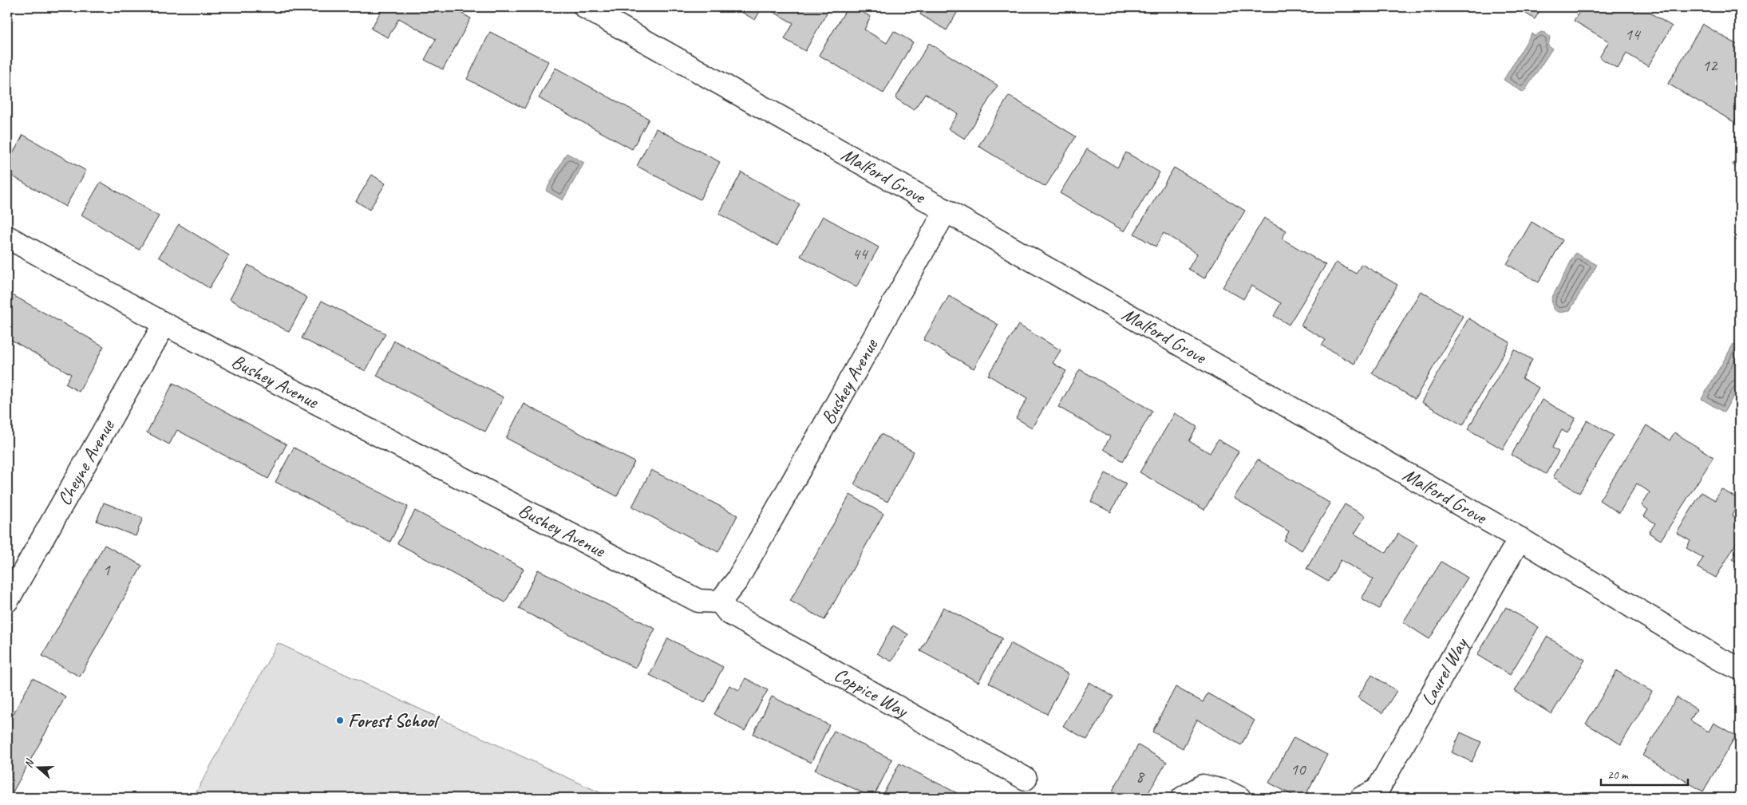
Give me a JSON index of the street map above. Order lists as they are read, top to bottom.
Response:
{
  "streets": {
    "street": [
      "Malford Grove",
      "Bushey Avenue",
      "Cheyne Avenue",
      "Laurel Way",
      "Coppice Way"
    ]
  },
  "crossings": [
    ["Malford Grove", "Bushey Avenue"],
    ["Malford Grove", "Laurel Way"],
    ["Bushey Avenue", "Cheyne Avenue"],
    ["Bushey Avenue", "Coppice Way"]
  ],
  "places": ["Forest School"],
  "house_numbers": [
    "14",
    "12",
    "44",
    "1",
    "10",
    "8"
  ],
  "scale_bar": "20 m",
  "north": "left"
}
